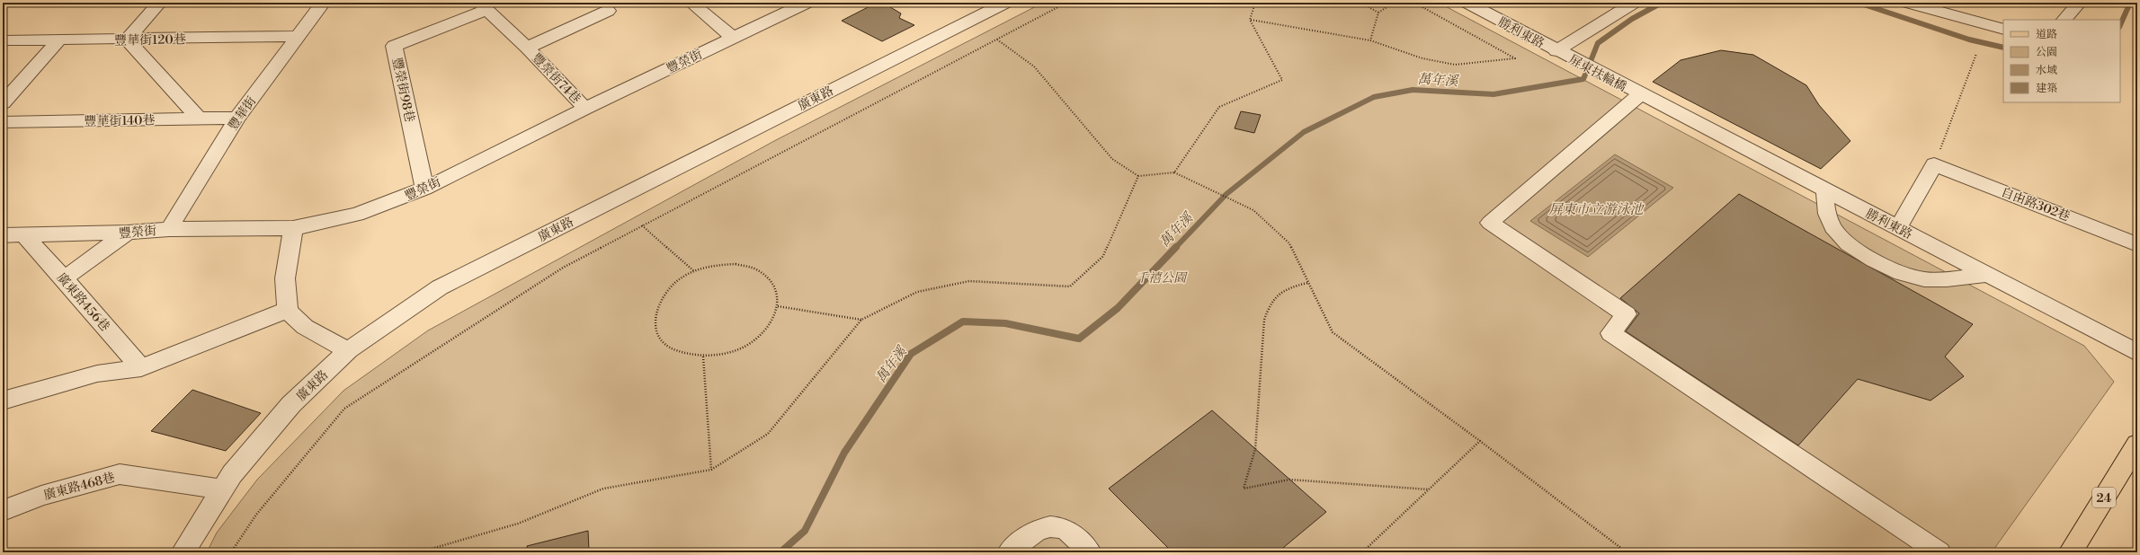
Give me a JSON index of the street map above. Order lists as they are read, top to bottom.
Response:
{
  "streets": {
    "main road": ["24"],
    "street": [
      "勝利東路",
      "豐華街120巷",
      "豐榮街",
      "屏東扶輪橋",
      "豐榮街74巷",
      "豐榮街98巷",
      "廣東路",
      "豐華街",
      "豐華街140巷",
      "自由路302巷",
      "廣東路456巷",
      "廣東路468巷"
    ]
  },
  "crossings": [
    ["勝利東路", "屏東扶輪橋"],
    ["豐華街120巷", "豐華街"],
    ["豐榮街", "豐榮街74巷"],
    ["豐榮街", "豐榮街98巷"],
    ["豐榮街", "豐華街"],
    ["豐榮街", "廣東路456巷"],
    ["豐榮街74巷", "豐榮街98巷"],
    ["廣東路", "廣東路468巷"],
    ["豐華街", "豐華街140巷"]
  ],
  "water": ["萬年溪", "屏東市立游泳池"],
  "parks": ["千禧公園"],
  "legend": [
    "道路",
    "公園",
    "水域",
    "建築"
  ]
}
